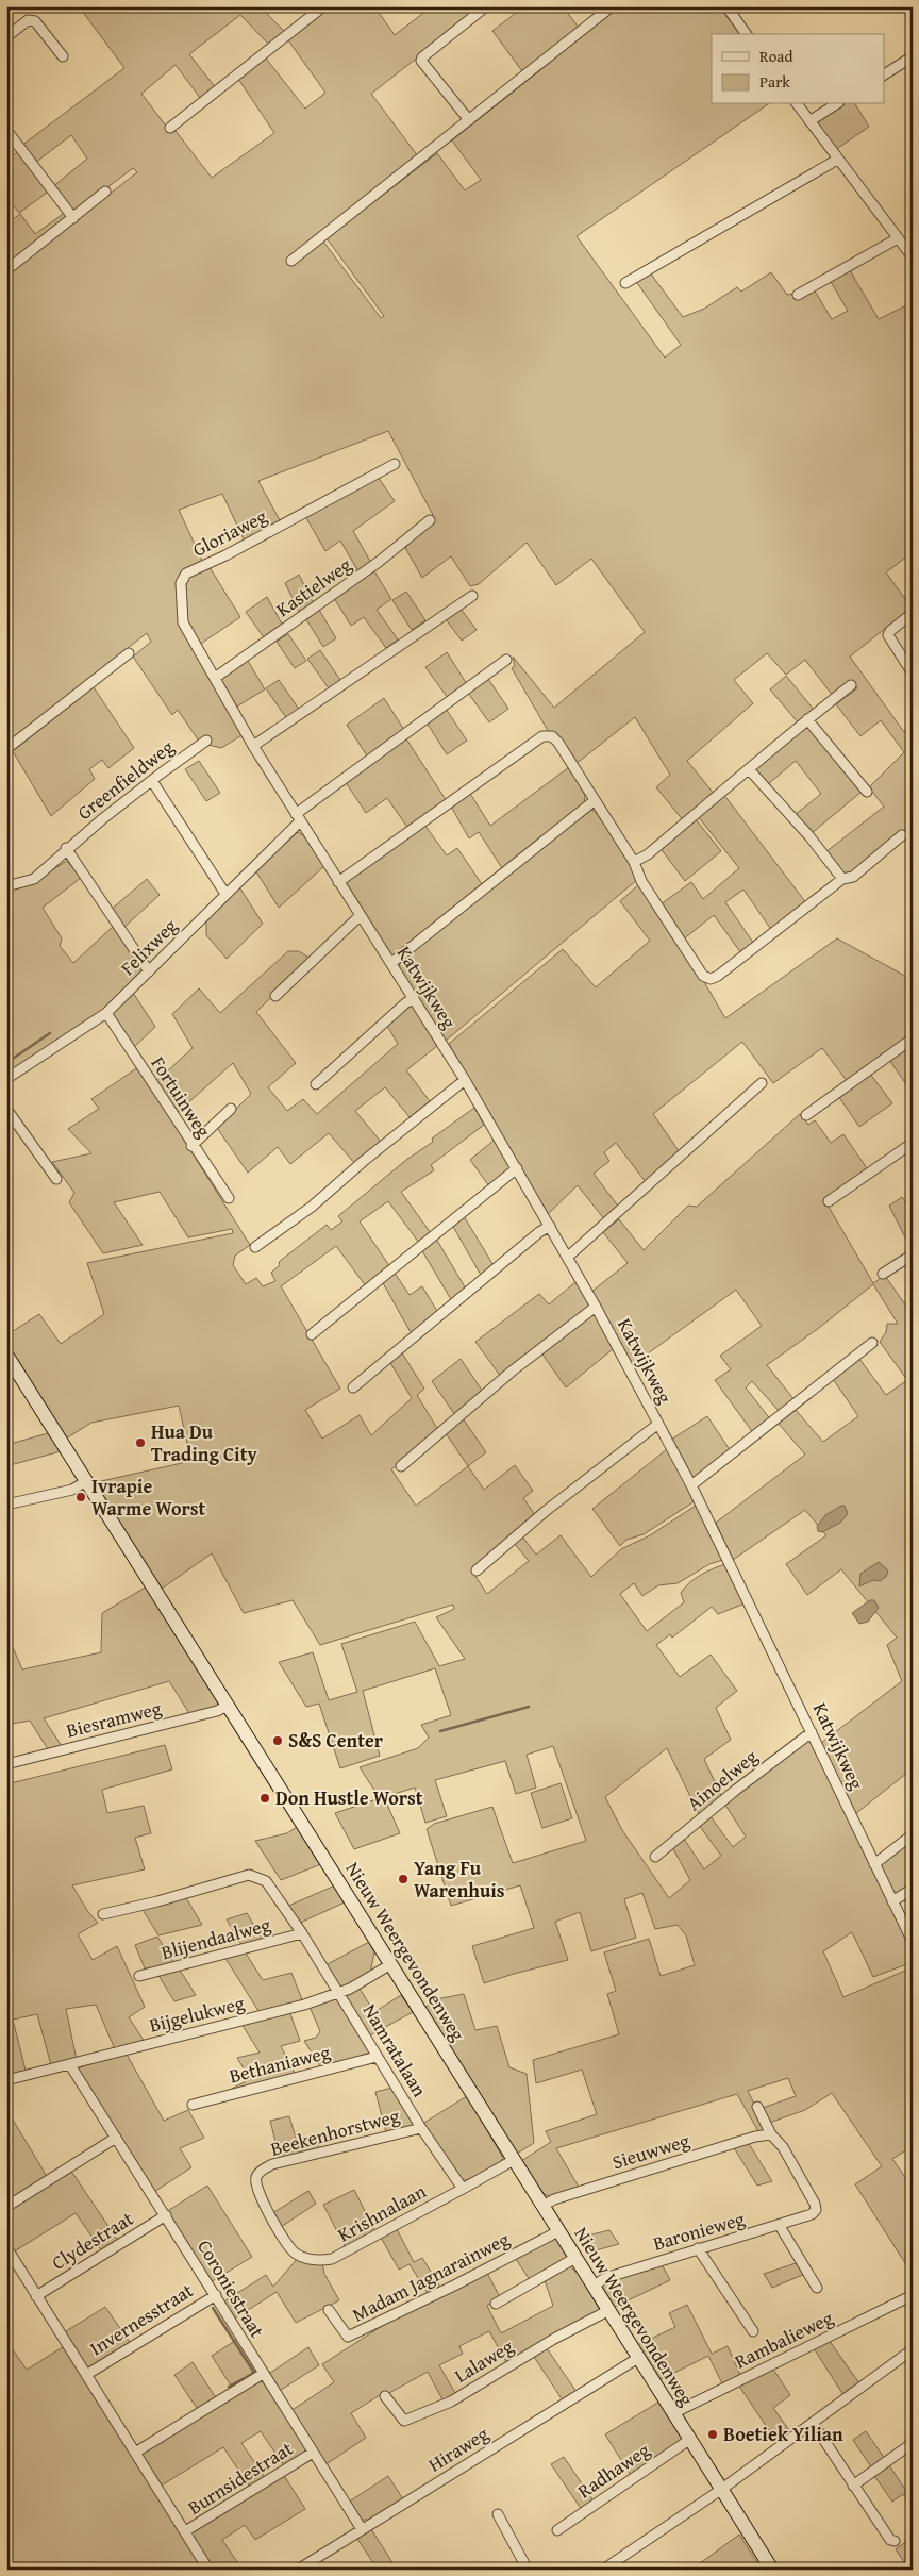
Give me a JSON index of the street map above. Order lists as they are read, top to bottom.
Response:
{
  "streets": {
    "street": [
      "Gloriaweg",
      "Kastielweg",
      "Greenfieldweg",
      "Felixweg",
      "Katwijkweg",
      "Fortuinweg",
      "Biesramweg",
      "Ainoelweg",
      "Blijendaalweg",
      "Nieuw Weergevondenweg",
      "Bijgelukweg",
      "Namratalaan",
      "Bethaniaweg",
      "Beekenhorstweg",
      "Sieuwweg",
      "Krishnalaan",
      "Baronieweg",
      "Clydestraat",
      "Madam Jagnarainweg",
      "Coroniestraat",
      "Invernesstraat",
      "Rambalieweg",
      "Lalaweg",
      "Hiraweg",
      "Radhaweg",
      "Burnsidestraat"
    ]
  },
  "crossings": [
    ["Gloriaweg", "Kastielweg"],
    ["Gloriaweg", "Felixweg"],
    ["Gloriaweg", "Katwijkweg"],
    ["Felixweg", "Katwijkweg"],
    ["Felixweg", "Fortuinweg"],
    ["Katwijkweg", "Ainoelweg"],
    ["Biesramweg", "Nieuw Weergevondenweg"],
    ["Blijendaalweg", "Namratalaan"],
    ["Nieuw Weergevondenweg", "Bijgelukweg"],
    ["Nieuw Weergevondenweg", "Sieuwweg"],
    ["Nieuw Weergevondenweg", "Baronieweg"],
    ["Nieuw Weergevondenweg", "Madam Jagnarainweg"],
    ["Nieuw Weergevondenweg", "Rambalieweg"],
    ["Nieuw Weergevondenweg", "Lalaweg"],
    ["Nieuw Weergevondenweg", "Hiraweg"],
    ["Nieuw Weergevondenweg", "Radhaweg"],
    ["Bijgelukweg", "Namratalaan"],
    ["Bijgelukweg", "Coroniestraat"],
    ["Namratalaan", "Bethaniaweg"],
    ["Namratalaan", "Beekenhorstweg"],
    ["Namratalaan", "Krishnalaan"],
    ["Beekenhorstweg", "Krishnalaan"],
    ["Sieuwweg", "Baronieweg"],
    ["Clydestraat", "Coroniestraat"],
    ["Coroniestraat", "Invernesstraat"],
    ["Coroniestraat", "Hiraweg"],
    ["Coroniestraat", "Burnsidestraat"]
  ],
  "places": [
    "Hua Du Trading City",
    "Ivrapie Warme Worst",
    "S&S Center",
    "Don Hustle Worst",
    "Yang Fu Warenhuis",
    "Boetiek Yilian"
  ],
  "legend": ["Road", "Park"]
}
